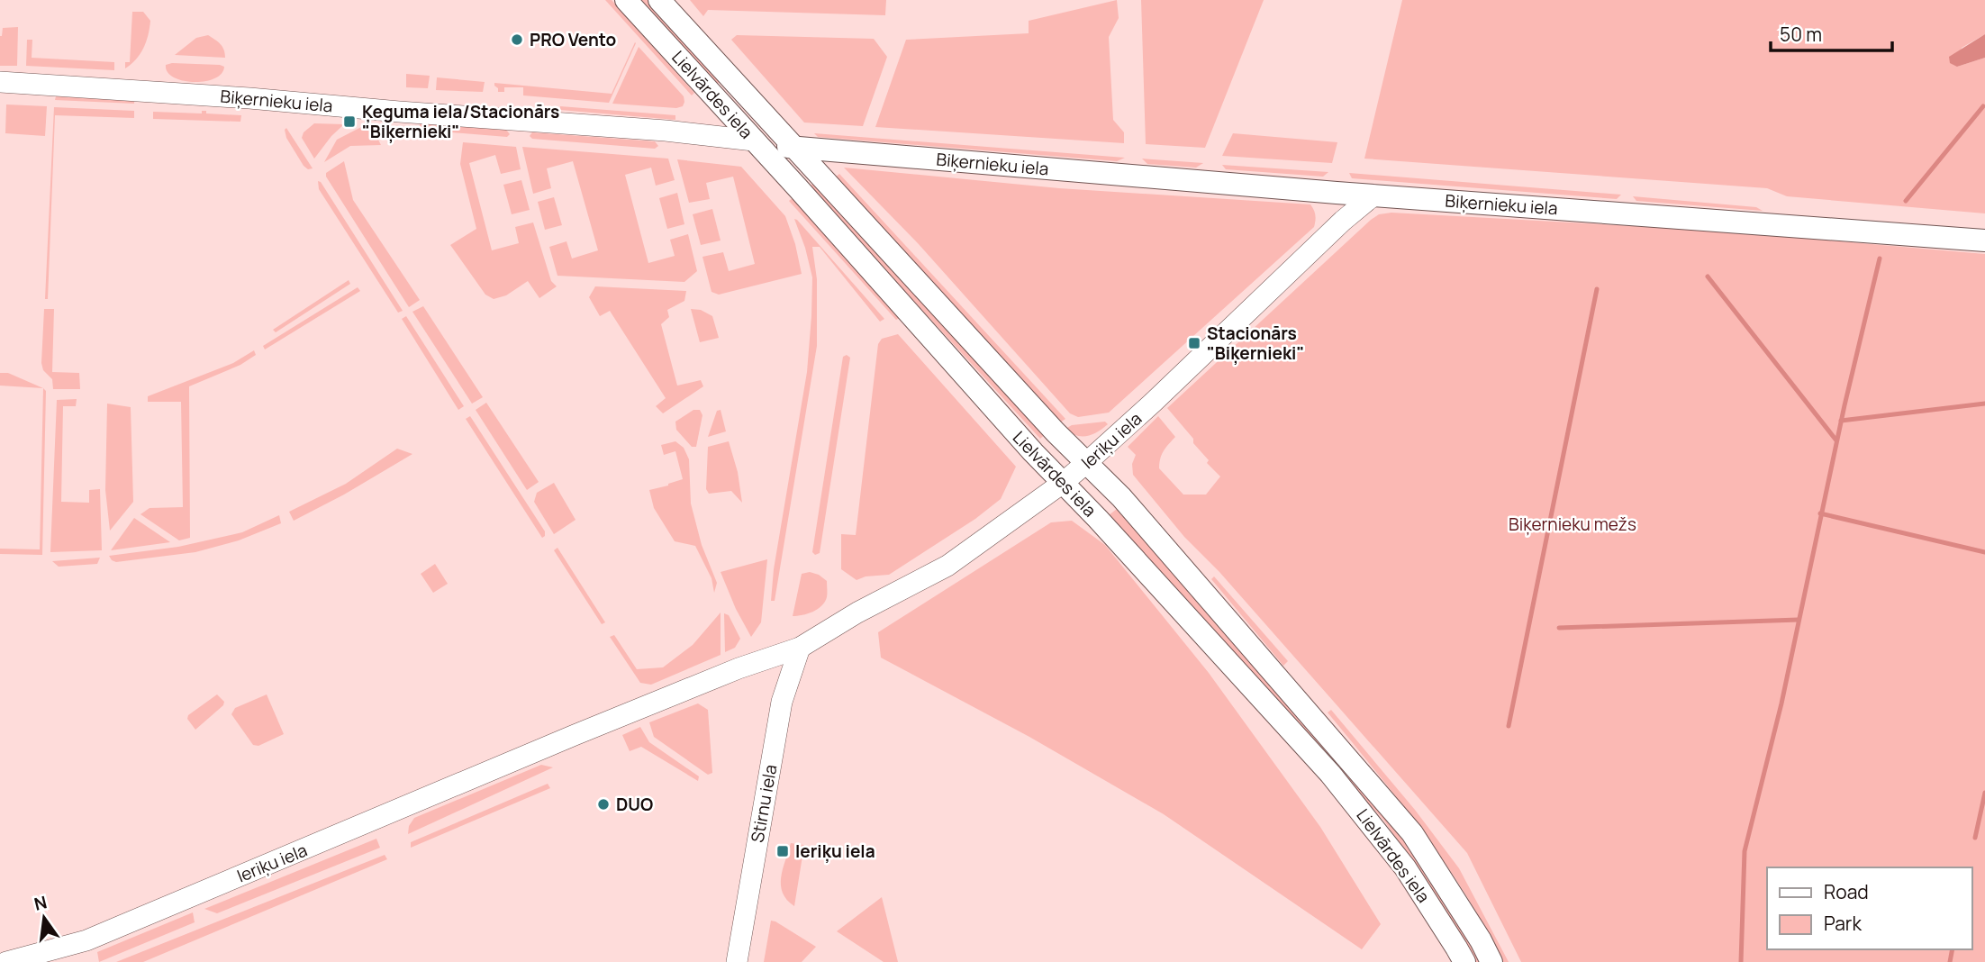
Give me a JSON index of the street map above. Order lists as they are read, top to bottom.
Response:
{
  "streets": {
    "main road": ["Lielvārdes iela", "Biķernieku iela"],
    "street": ["Ieriķu iela", "Stirnu iela"]
  },
  "crossings": [
    ["Lielvārdes iela", "Biķernieku iela"],
    ["Lielvārdes iela", "Ieriķu iela"],
    ["Biķernieku iela", "Ieriķu iela"],
    ["Ieriķu iela", "Stirnu iela"]
  ],
  "parks": ["Biķernieku mežs"],
  "places": {
    "other": ["PRO Vento", "DUO"],
    "transit": ["Ķeguma iela/Stacionārs \"Biķernieki\"", "Stacionārs \"Biķernieki\"", "Ieriķu iela"]
  },
  "legend": ["Road", "Park"],
  "scale_bar": "50 m",
  "north": "top"
}
